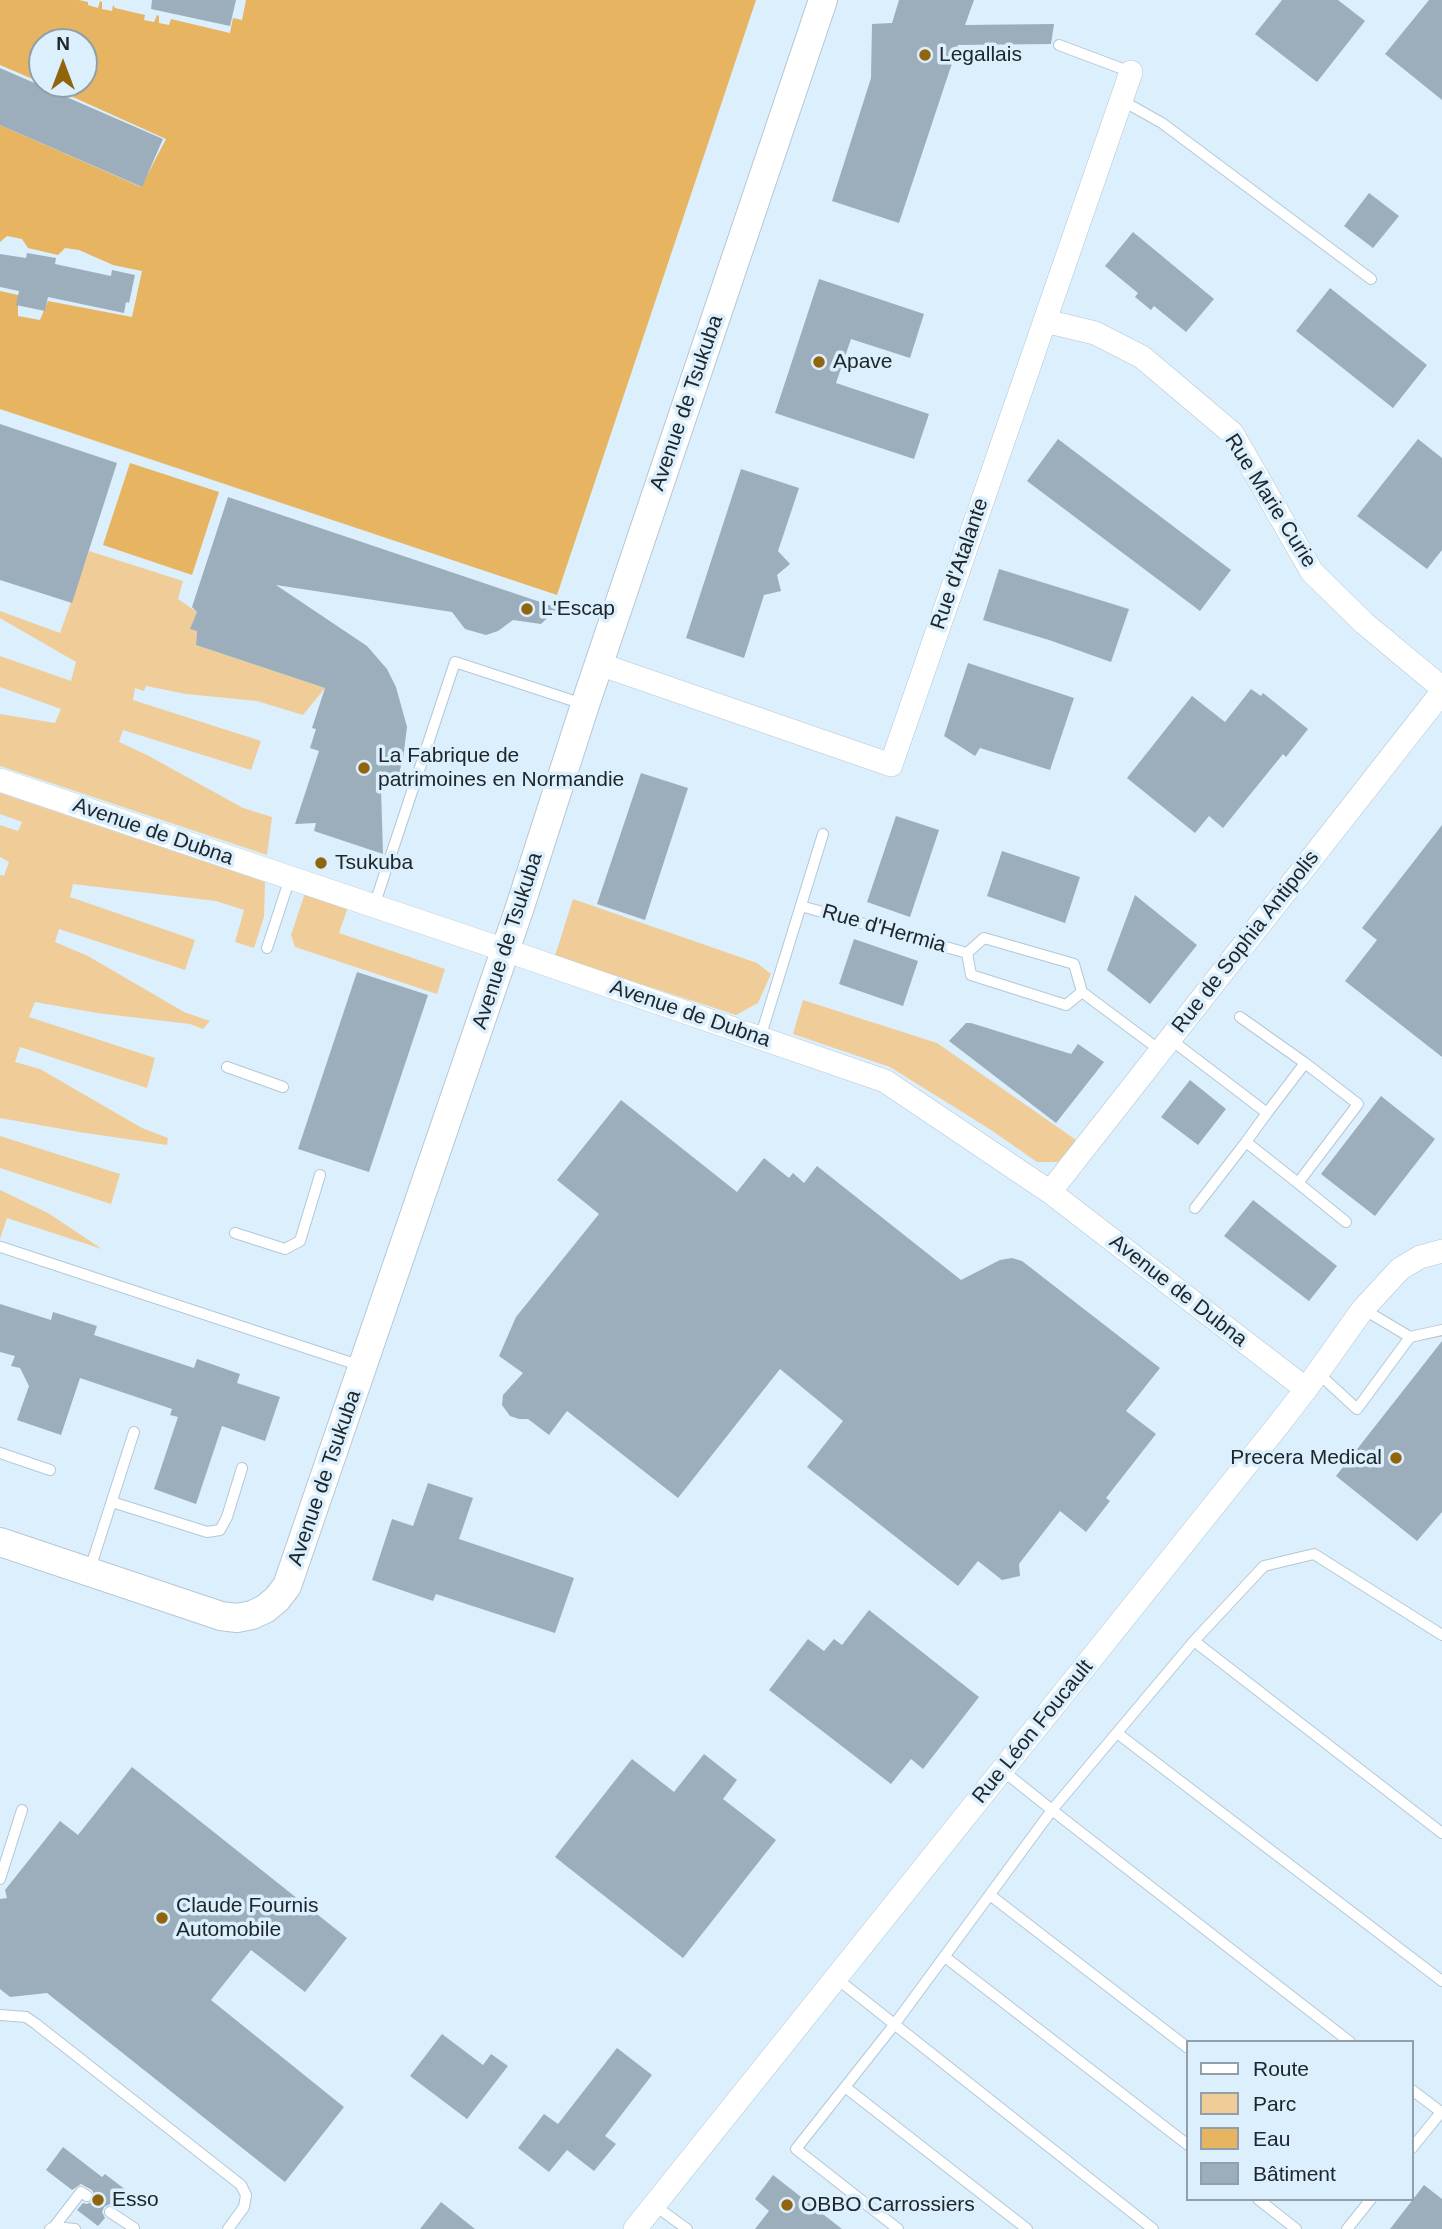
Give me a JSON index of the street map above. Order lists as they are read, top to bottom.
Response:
{
  "streets": {
    "street": [
      "Avenue de Tsukuba",
      "Rue Marie Curie",
      "Rue d'Atalante",
      "Avenue de Dubna",
      "Rue de Sophia Antipolis",
      "Rue Léon Foucault"
    ],
    "lane": ["Rue d'Hermia"]
  },
  "crossings": [
    ["Avenue de Tsukuba", "Rue d'Atalante"],
    ["Avenue de Tsukuba", "Avenue de Dubna"],
    ["Rue Marie Curie", "Rue d'Atalante"],
    ["Rue Marie Curie", "Rue de Sophia Antipolis"],
    ["Avenue de Dubna", "Rue de Sophia Antipolis"],
    ["Avenue de Dubna", "Rue Léon Foucault"],
    ["Rue d'Hermia", "Rue de Sophia Antipolis"]
  ],
  "places": [
    "Legallais",
    "Apave",
    "L'Escap",
    "La Fabrique de patrimoines en Normandie",
    "Tsukuba",
    "Precera Medical",
    "Claude Fournis Automobile",
    "Esso",
    "OBBO Carrossiers"
  ],
  "legend": [
    "Route",
    "Parc",
    "Eau",
    "Bâtiment"
  ],
  "north": "top"
}
